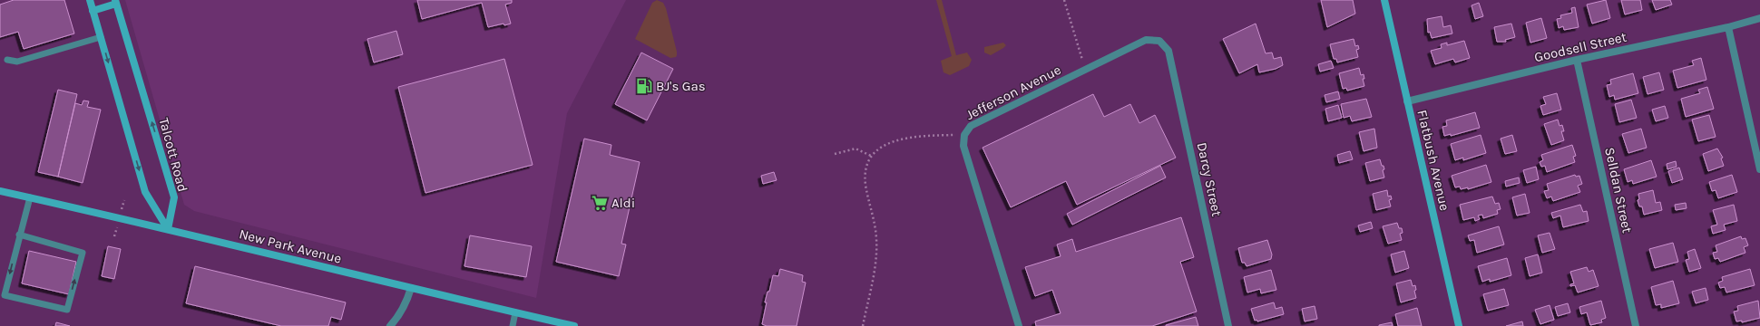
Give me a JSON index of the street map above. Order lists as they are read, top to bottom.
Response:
{
  "streets": {
    "street": [
      "Goodsell Street",
      "Jefferson Avenue",
      "Talcott Road",
      "Flatbush Avenue",
      "Darcy Street",
      "Selldan Street",
      "New Park Avenue"
    ]
  },
  "crossings": [
    ["Goodsell Street", "Flatbush Avenue"],
    ["Goodsell Street", "Selldan Street"],
    ["Jefferson Avenue", "Darcy Street"],
    ["Talcott Road", "New Park Avenue"]
  ],
  "places": {
    "fuel station": ["BJ's Gas"],
    "supermarket": ["Aldi"]
  }
}
